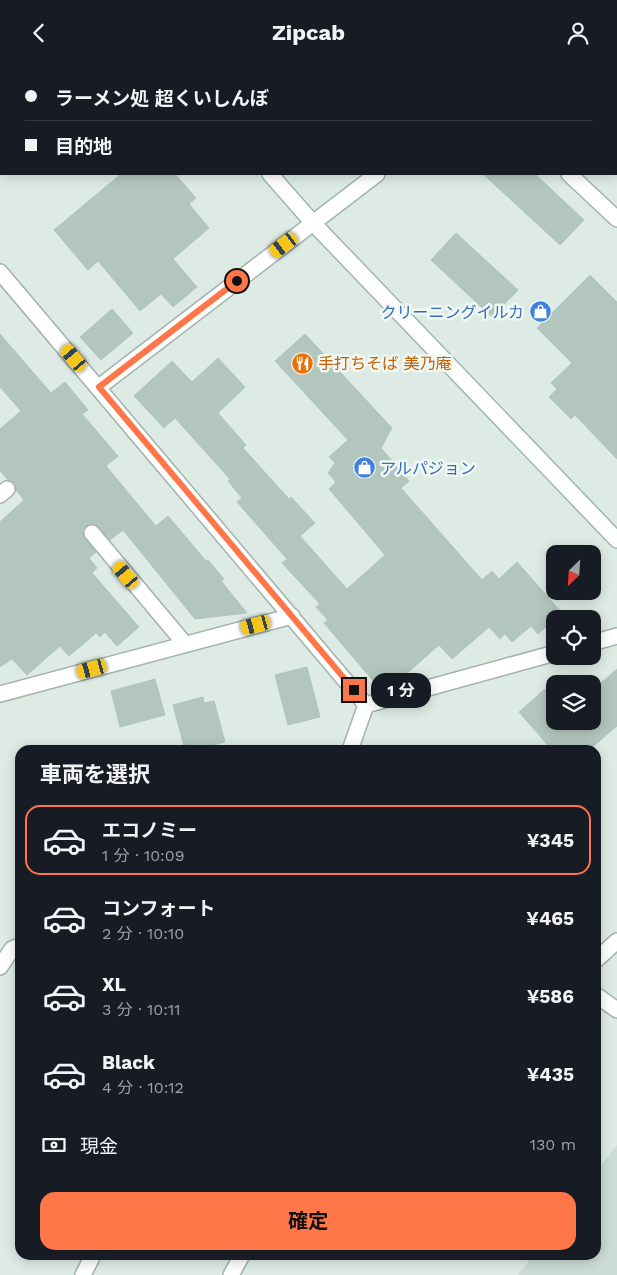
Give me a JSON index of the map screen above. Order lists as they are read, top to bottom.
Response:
{
  "places": {
    "shop": ["クリーニングイルカ", "アルパジョン"],
    "restaurant": ["手打ちそば 美乃庵"]
  },
  "north": "bottom left",
  "page": {
    "header": "Zipcab",
    "banner": ["ラーメン処 超くいしんぼ", "目的地"],
    "bubble": "1 分",
    "heading": "車両を選択",
    "list": [
      {
        "name": "エコノミー",
        "note": "1 分 · 10:09",
        "value": "¥345"
      },
      {
        "name": "コンフォート",
        "note": "2 分 · 10:10",
        "value": "¥465"
      },
      {
        "name": "XL",
        "note": "3 分 · 10:11",
        "value": "¥586"
      },
      {
        "name": "Black",
        "note": "4 分 · 10:12",
        "value": "¥435"
      }
    ],
    "pay": ["現金", "130 m"],
    "buttons": "確定"
  }
}
